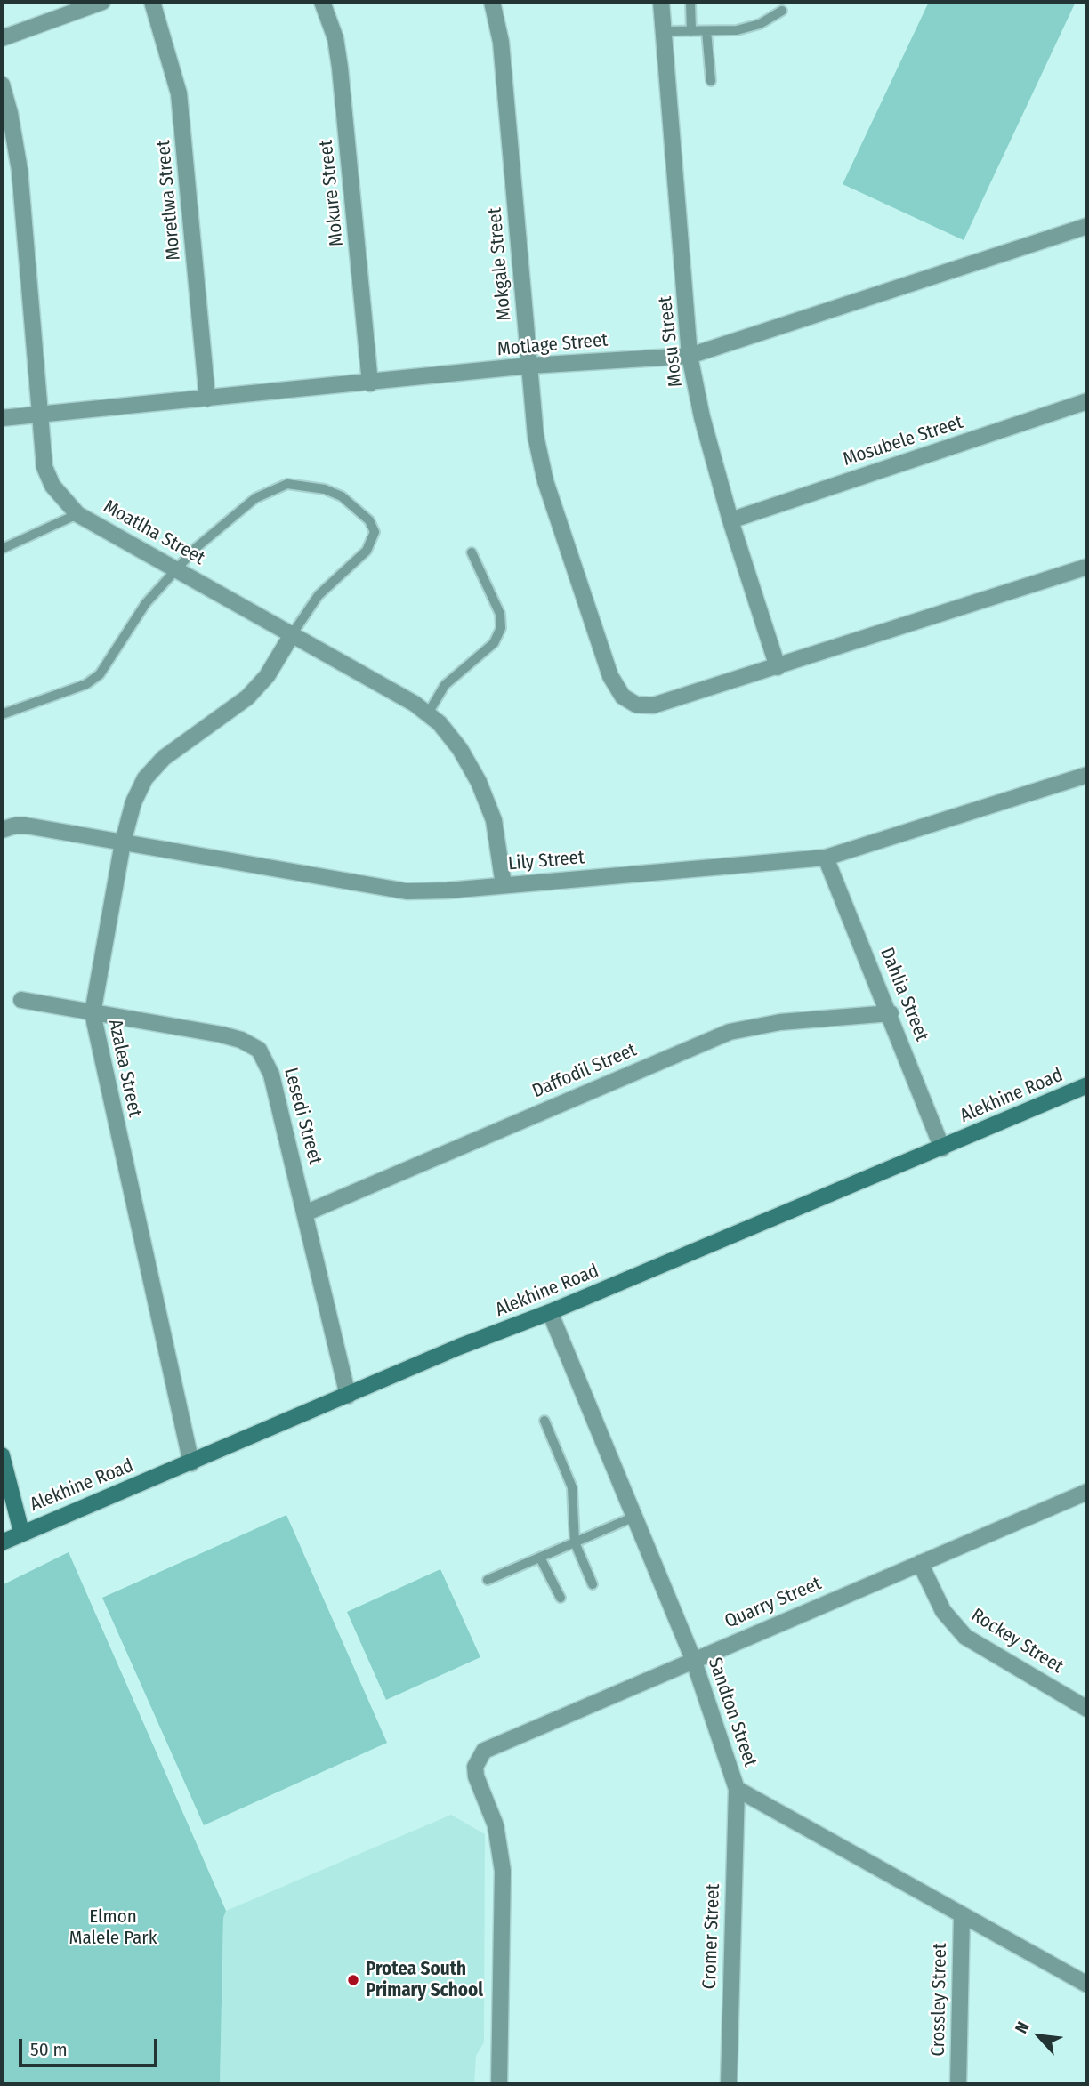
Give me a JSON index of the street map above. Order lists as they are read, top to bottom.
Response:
{
  "streets": {
    "street": [
      "Mokure Street",
      "Moretlwa Street",
      "Mokgale Street",
      "Mosu Street",
      "Motlage Street",
      "Mosubele Street",
      "Moatlha Street",
      "Lily Street",
      "Dahlia Street",
      "Azalea Street",
      "Daffodil Street",
      "Alekhine Road",
      "Lesedi Street",
      "Quarry Street",
      "Rockey Street",
      "Sandton Street",
      "Cromer Street",
      "Crossley Street"
    ]
  },
  "crossings": [
    ["Mokure Street", "Motlage Street"],
    ["Moretlwa Street", "Motlage Street"],
    ["Mokgale Street", "Mosu Street"],
    ["Mokgale Street", "Motlage Street"],
    ["Mosu Street", "Motlage Street"],
    ["Mosu Street", "Mosubele Street"],
    ["Motlage Street", "Moatlha Street"],
    ["Moatlha Street", "Lily Street"],
    ["Moatlha Street", "Azalea Street"],
    ["Lily Street", "Dahlia Street"],
    ["Lily Street", "Azalea Street"],
    ["Dahlia Street", "Daffodil Street"],
    ["Dahlia Street", "Alekhine Road"],
    ["Azalea Street", "Alekhine Road"],
    ["Azalea Street", "Lesedi Street"],
    ["Daffodil Street", "Lesedi Street"],
    ["Alekhine Road", "Lesedi Street"],
    ["Alekhine Road", "Sandton Street"],
    ["Quarry Street", "Rockey Street"],
    ["Quarry Street", "Sandton Street"],
    ["Sandton Street", "Cromer Street"],
    ["Sandton Street", "Crossley Street"]
  ],
  "parks": ["Elmon Malele Park"],
  "places": ["Protea South Primary School"],
  "scale_bar": "50 m",
  "north": "top left"
}
